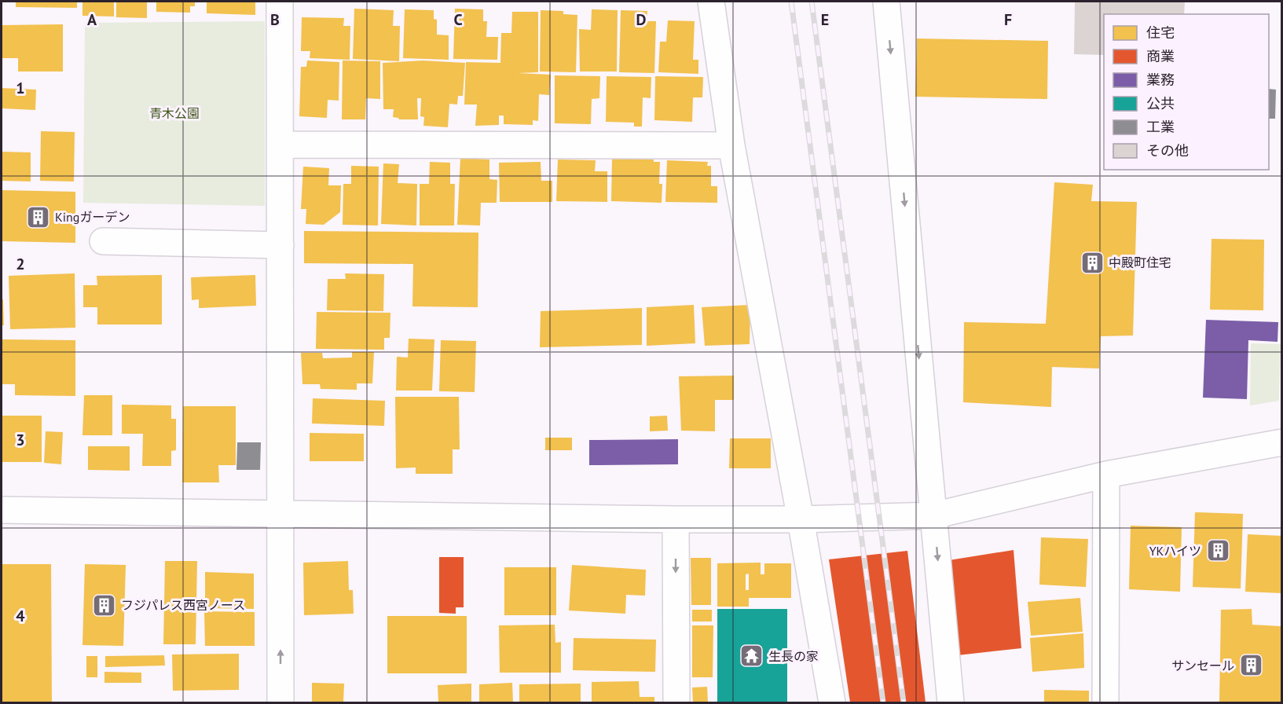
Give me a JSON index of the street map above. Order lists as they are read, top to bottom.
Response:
{
  "parks": ["青木公園"],
  "places": {
    "building": [
      "Kingガーデン",
      "中殿町住宅",
      "YKハイツ",
      "フジパレス西宮ノース",
      "サンセール"
    ],
    "temple": ["生長の家"]
  },
  "legend": [
    "住宅",
    "商業",
    "業務",
    "公共",
    "工業",
    "その他"
  ],
  "grid": {
    "columns": [
      "A",
      "B",
      "C",
      "D",
      "E",
      "F"
    ],
    "rows": [
      "1",
      "2",
      "3",
      "4"
    ]
  }
}
